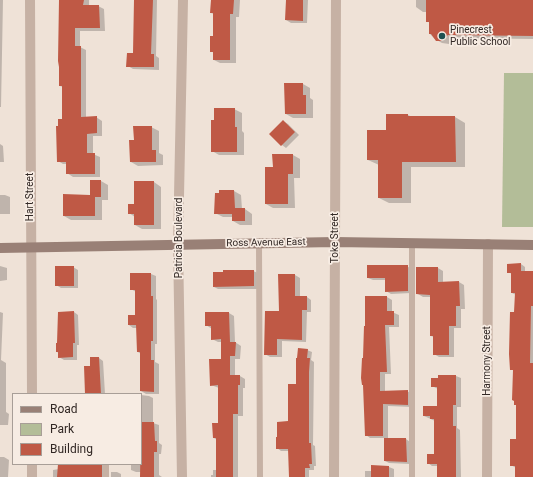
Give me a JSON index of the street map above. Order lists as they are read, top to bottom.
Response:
{
  "streets": {
    "main road": ["Ross Avenue East"],
    "street": [
      "Hart Street",
      "Patricia Boulevard",
      "Toke Street",
      "Harmony Street"
    ]
  },
  "crossings": [
    ["Hart Street", "Ross Avenue East"],
    ["Patricia Boulevard", "Ross Avenue East"],
    ["Toke Street", "Ross Avenue East"],
    ["Ross Avenue East", "Harmony Street"]
  ],
  "places": ["Pinecrest Public School"],
  "legend": ["Road", "Park", "Building"]
}
